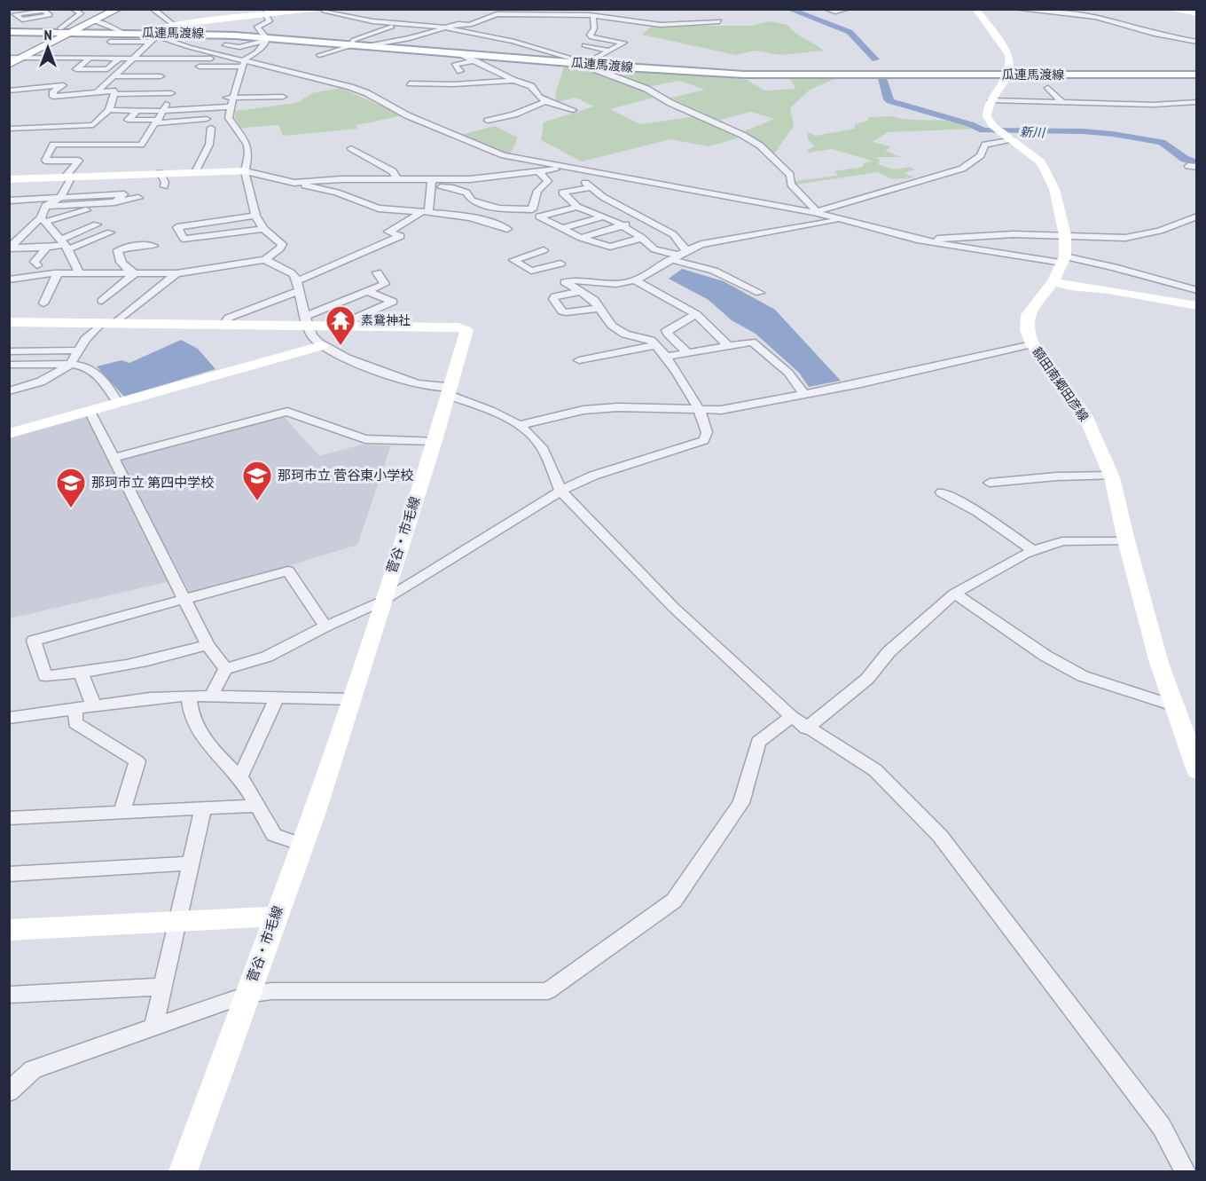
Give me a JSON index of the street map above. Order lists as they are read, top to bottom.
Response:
{
  "streets": {
    "main road": ["瓜連馬渡線"],
    "street": ["額田南郷田彦線", "菅谷・市毛線"]
  },
  "water": ["新川"],
  "places": {
    "temple": ["素鵞神社"],
    "school or university": ["那珂市立 菅谷東小学校", "那珂市立 第四中学校"]
  },
  "north": "top"
}
